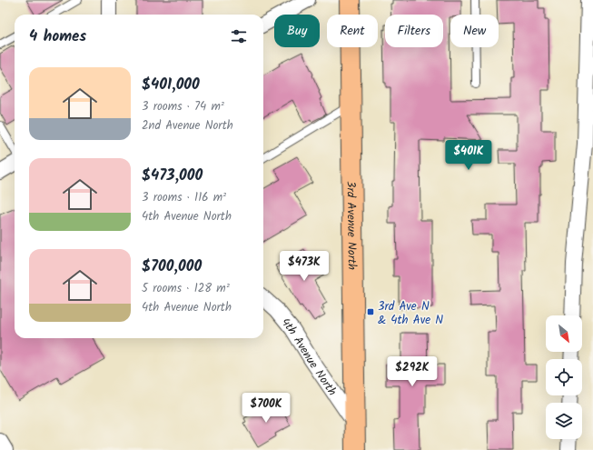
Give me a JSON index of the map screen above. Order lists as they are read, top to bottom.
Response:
{
  "streets": {
    "main road": ["3rd Avenue North"],
    "street": ["4th Avenue North"]
  },
  "crossings": [
    ["3rd Avenue North", "4th Avenue North"]
  ],
  "places": {
    "transit": ["3rd Ave N & 4th Ave N"]
  },
  "north": "bottom right",
  "page": {
    "chip": [
      "Buy",
      "Rent",
      "Filters",
      "New"
    ],
    "heading": "4 homes",
    "list": [
      {
        "name": "$401,000",
        "note": "3 rooms · 74 m² · 2nd Avenue North"
      },
      {
        "name": "$473,000",
        "note": "3 rooms · 116 m² · 4th Avenue North"
      },
      {
        "name": "$700,000",
        "note": "5 rooms · 128 m² · 4th Avenue North"
      }
    ],
    "price": [
      "$401K",
      "$473K",
      "$292K",
      "$700K"
    ]
  }
}
